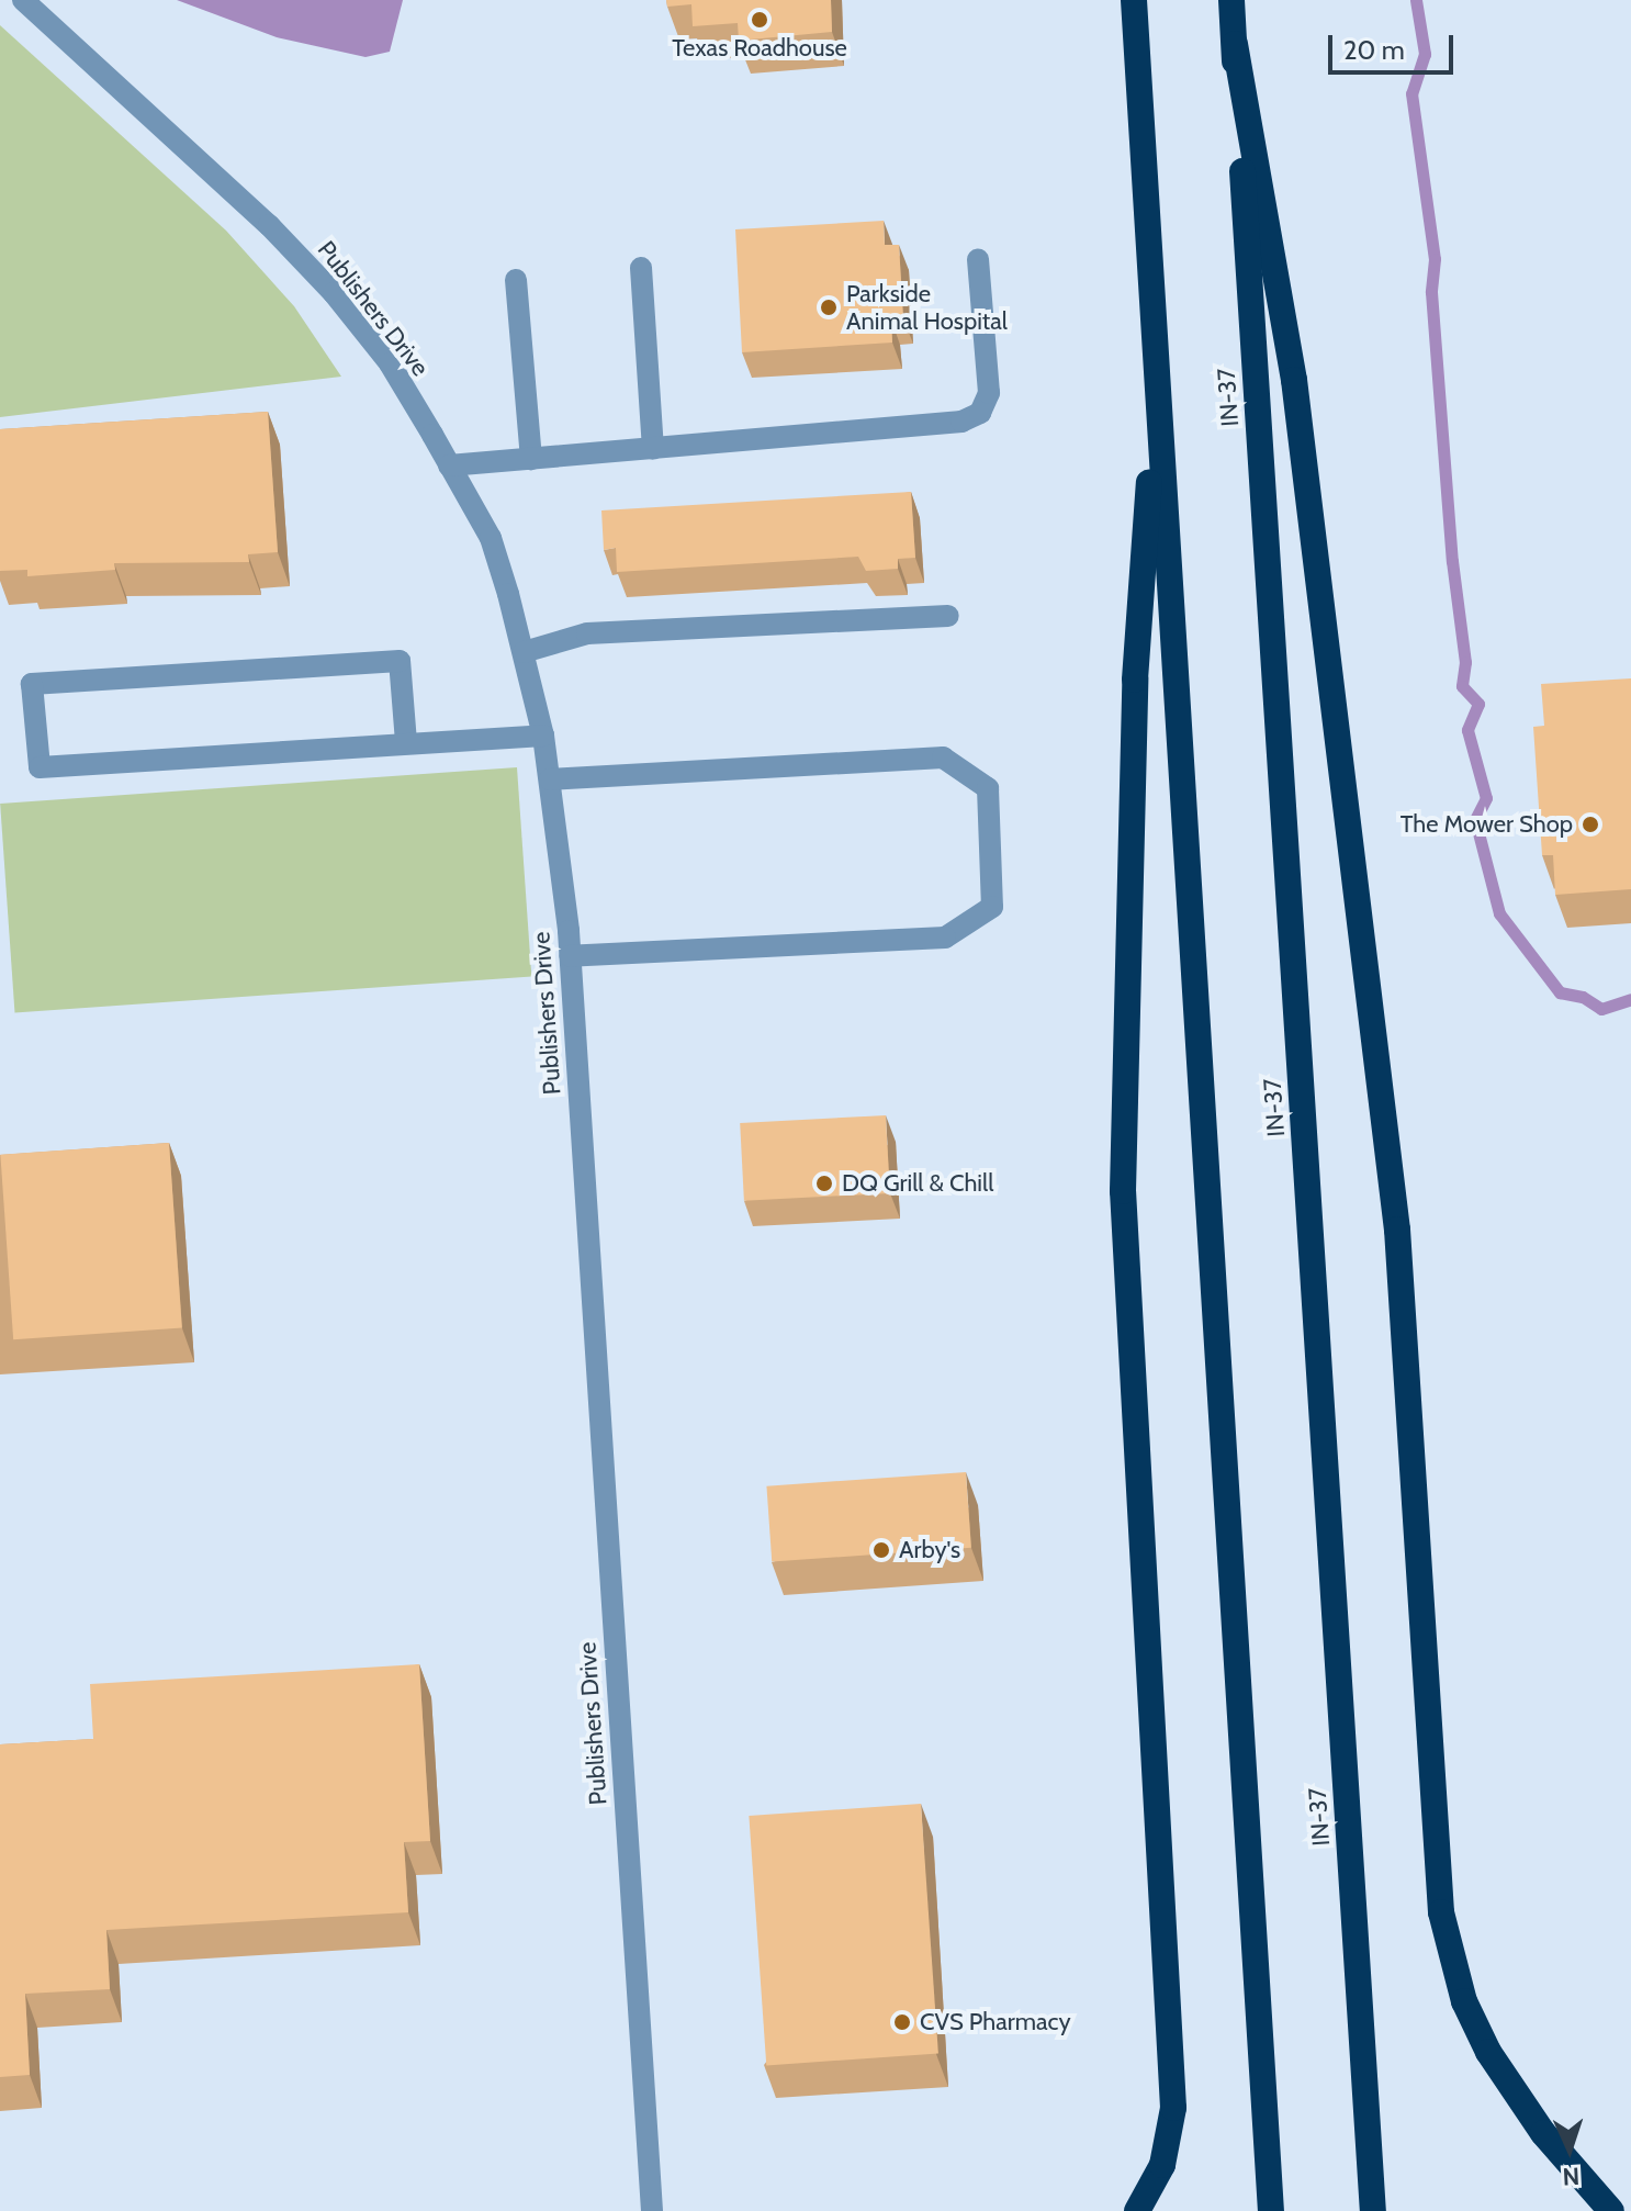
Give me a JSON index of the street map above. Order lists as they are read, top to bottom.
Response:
{
  "streets": {
    "highway": ["IN-37"],
    "street": ["Publishers Drive"]
  },
  "places": [
    "Texas Roadhouse",
    "Parkside Animal Hospital",
    "The Mower Shop",
    "DQ Grill & Chill",
    "Arby's",
    "CVS Pharmacy"
  ],
  "scale_bar": "20 m",
  "north": "bottom"
}
